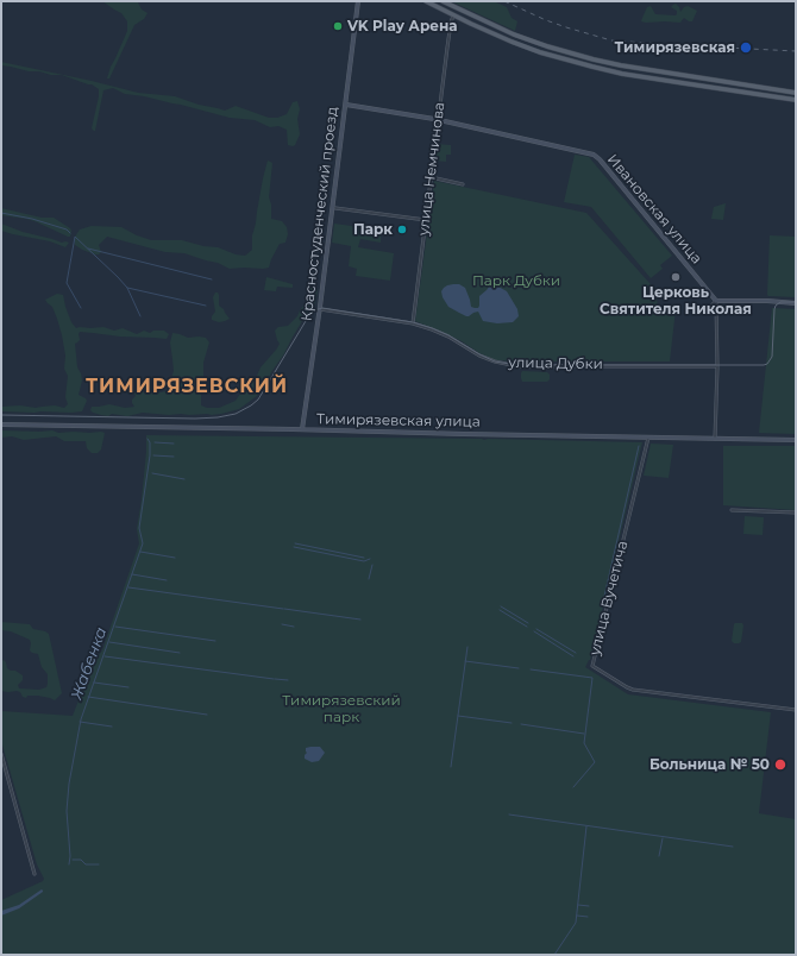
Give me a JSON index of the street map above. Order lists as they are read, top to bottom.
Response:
{
  "streets": {
    "street": [
      "улица Немчинова",
      "Ивановская улица",
      "Красностуденческий проезд",
      "улица Дубки",
      "Тимирязевская улица",
      "улица Вучетича"
    ]
  },
  "crossings": [
    ["улица Немчинова", "Ивановская улица"],
    ["улица Немчинова", "улица Дубки"],
    ["Ивановская улица", "Красностуденческий проезд"],
    ["Красностуденческий проезд", "улица Дубки"],
    ["Красностуденческий проезд", "Тимирязевская улица"],
    ["Тимирязевская улица", "улица Вучетича"]
  ],
  "districts": ["ТИМИРЯЗЕВСКИЙ"],
  "water": ["Жабенка"],
  "parks": ["Парк Дубки", "Тимирязевский парк"],
  "places": [
    "VK Play Арена",
    "Тимирязевская",
    "Парк",
    "Церковь Святителя Николая",
    "Больница № 50"
  ]
}
